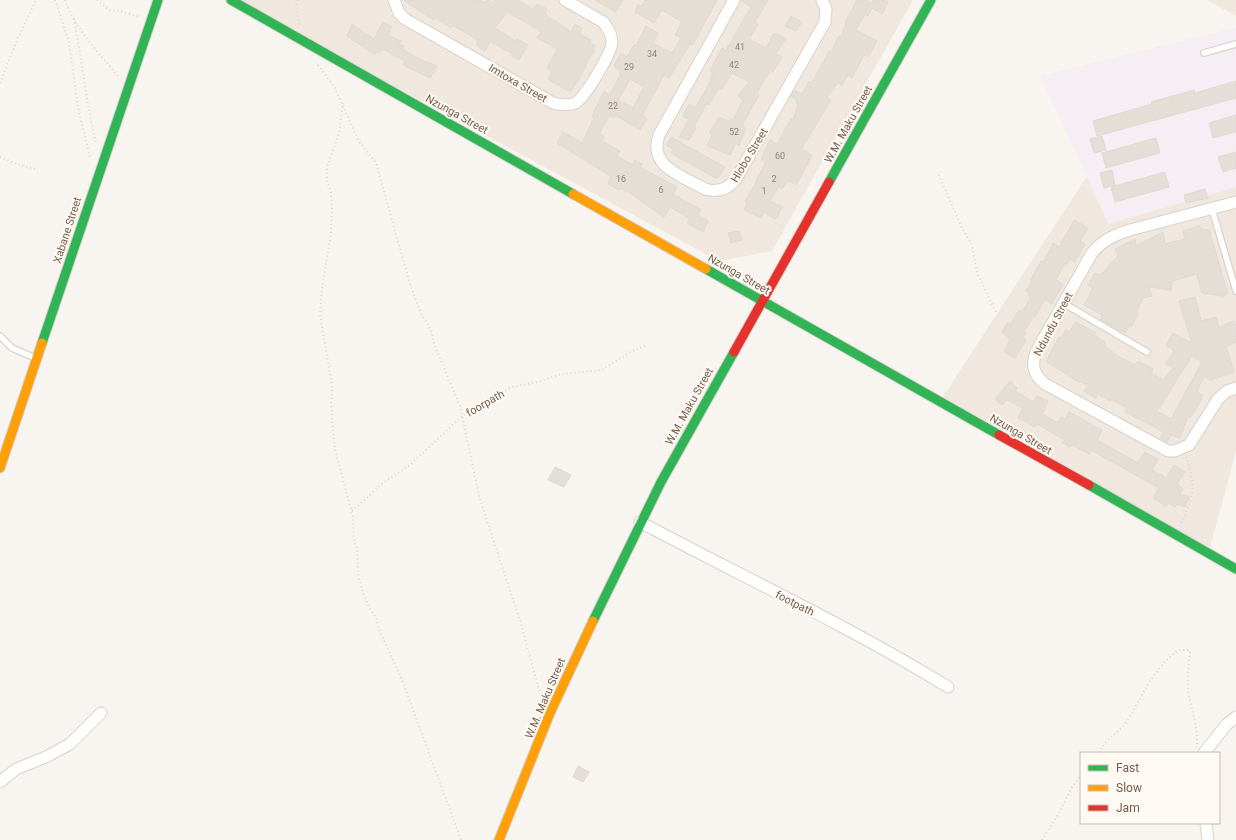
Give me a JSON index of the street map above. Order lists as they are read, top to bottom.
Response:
{
  "streets": {
    "street": [
      "Imtoxa Street",
      "Nzunga Street",
      "W.M. Maku Street",
      "Hlobo Street",
      "Xabane Street",
      "Ndundu Street",
      "footpath"
    ],
    "path": ["foorpath"]
  },
  "crossings": [
    ["Nzunga Street", "W.M. Maku Street"],
    ["W.M. Maku Street", "footpath"]
  ],
  "house_numbers": [
    "41",
    "34",
    "42",
    "29",
    "22",
    "52",
    "60",
    "16",
    "2",
    "6",
    "1"
  ],
  "legend": ["Fast", "Slow", "Jam"]
}
